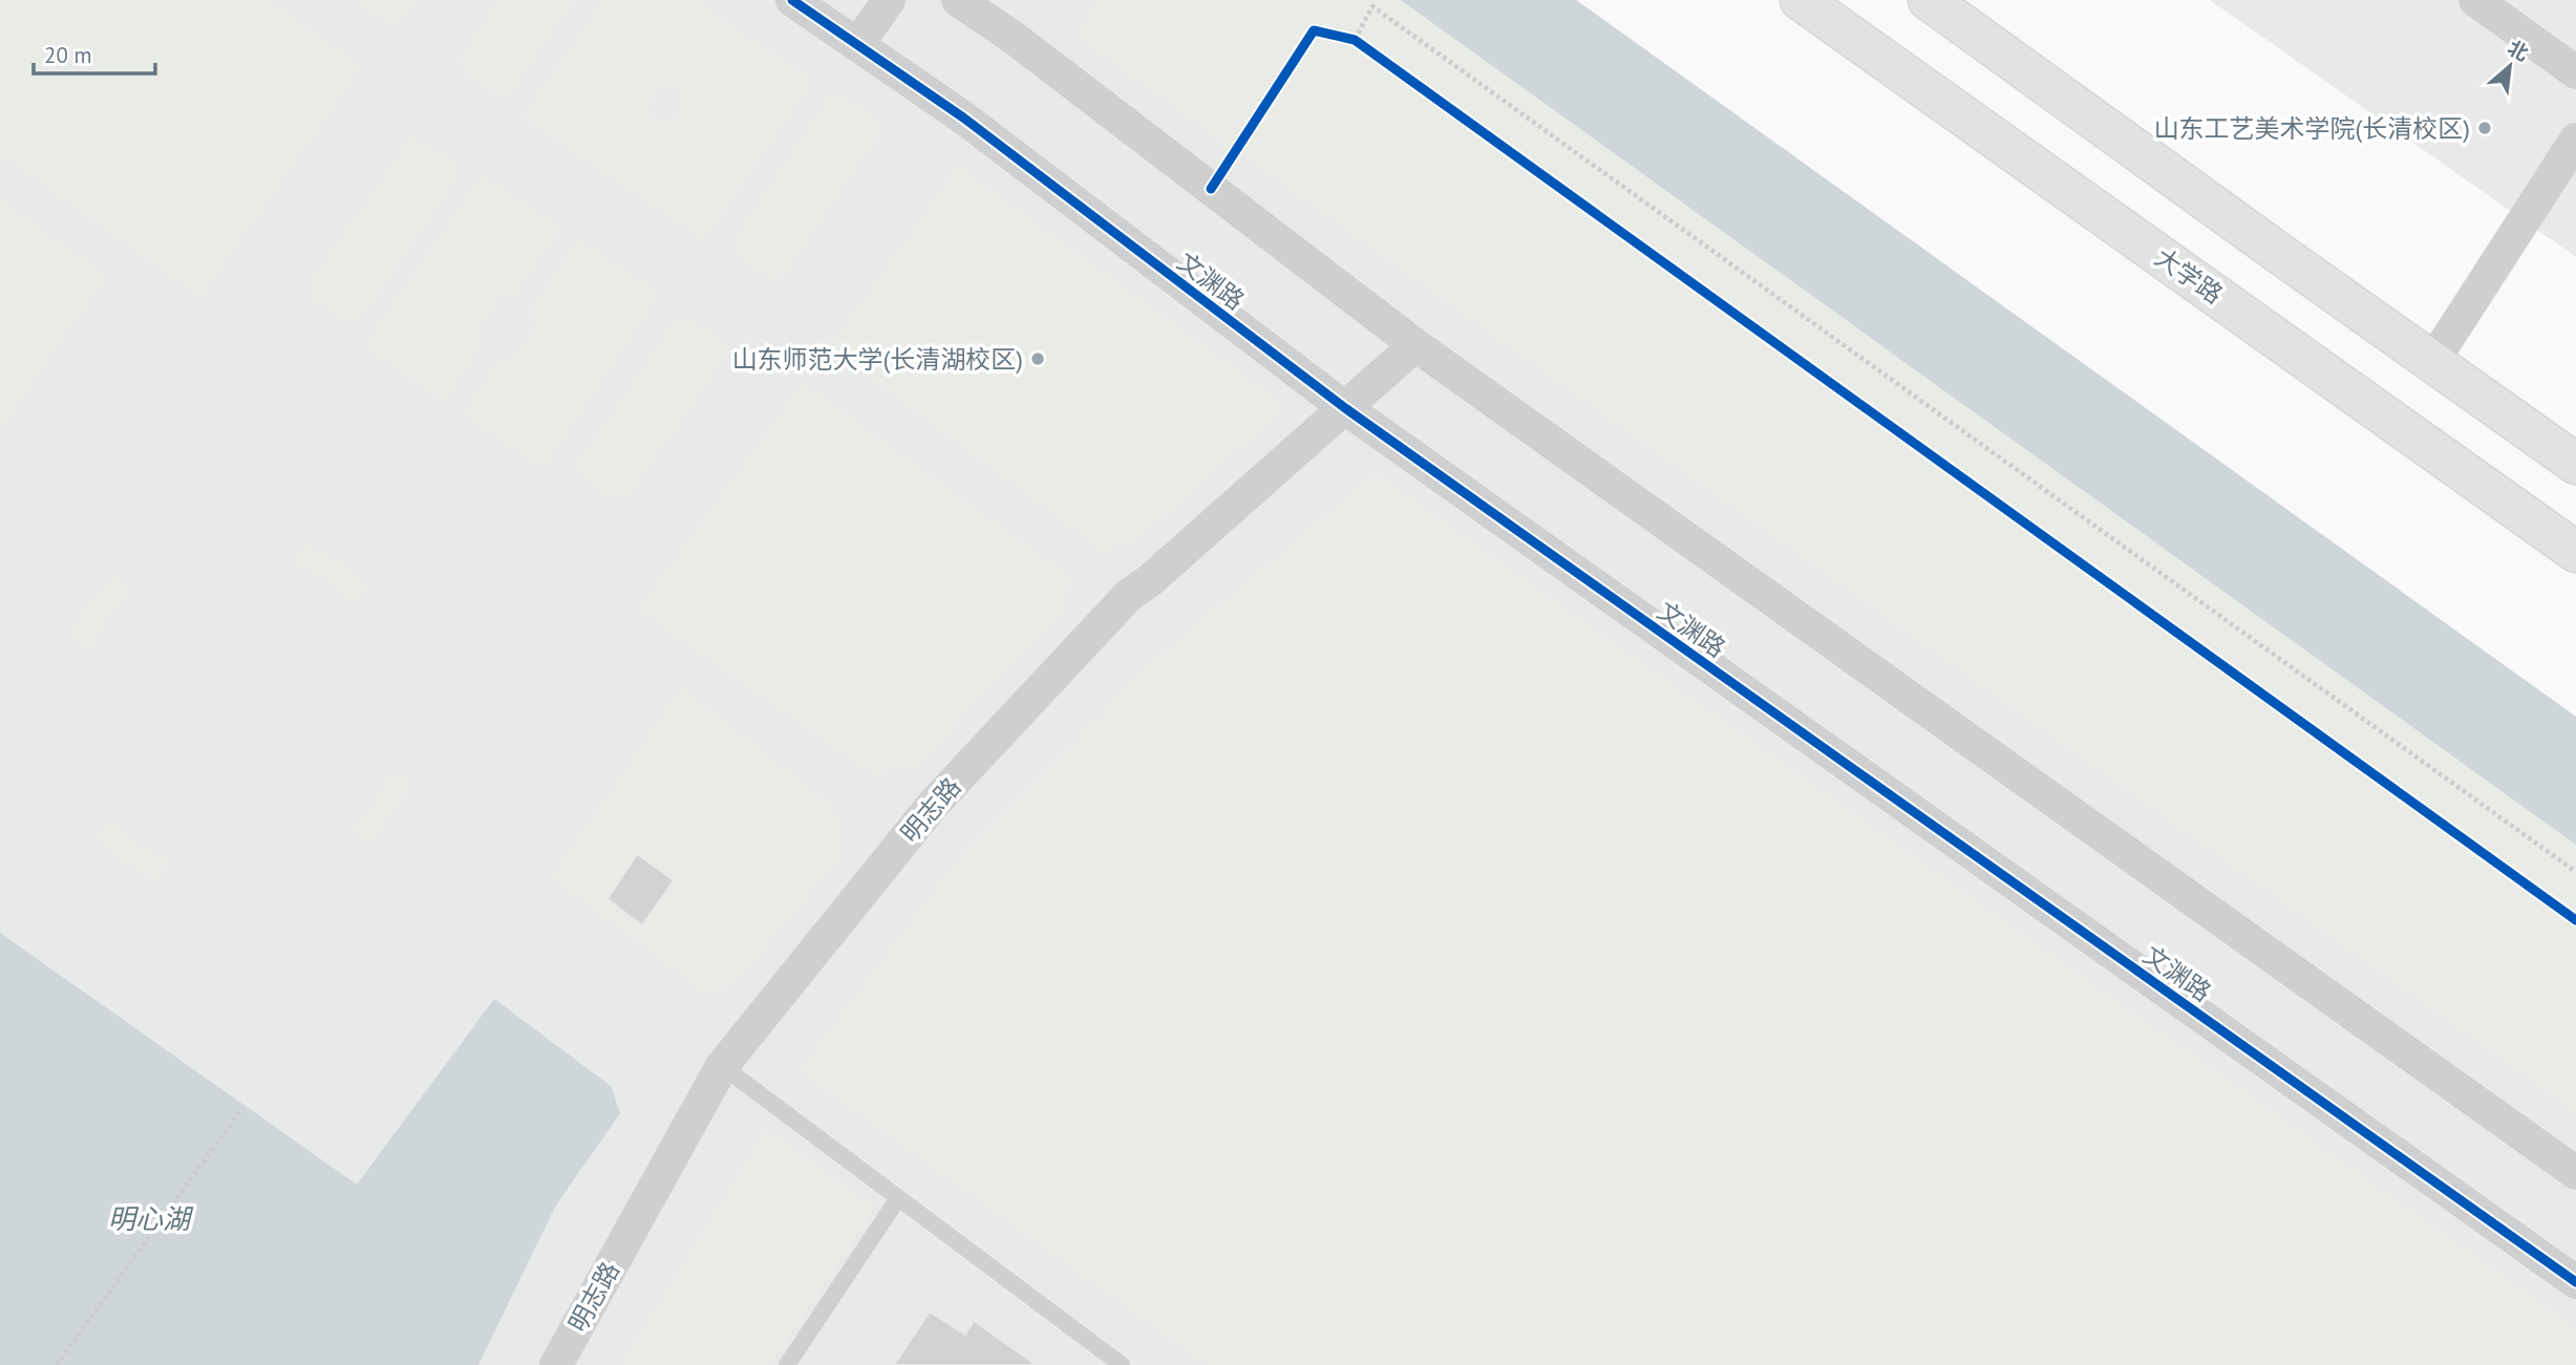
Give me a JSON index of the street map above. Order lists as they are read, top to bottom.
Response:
{
  "streets": {
    "main road": ["大学路"],
    "street": ["文渊路", "明志路"]
  },
  "crossings": [
    ["文渊路", "明志路"]
  ],
  "water": ["明心湖"],
  "places": ["山东工艺美术学院(长清校区)", "山东师范大学(长清湖校区)"],
  "scale_bar": "20 m",
  "north": "top right"
}
